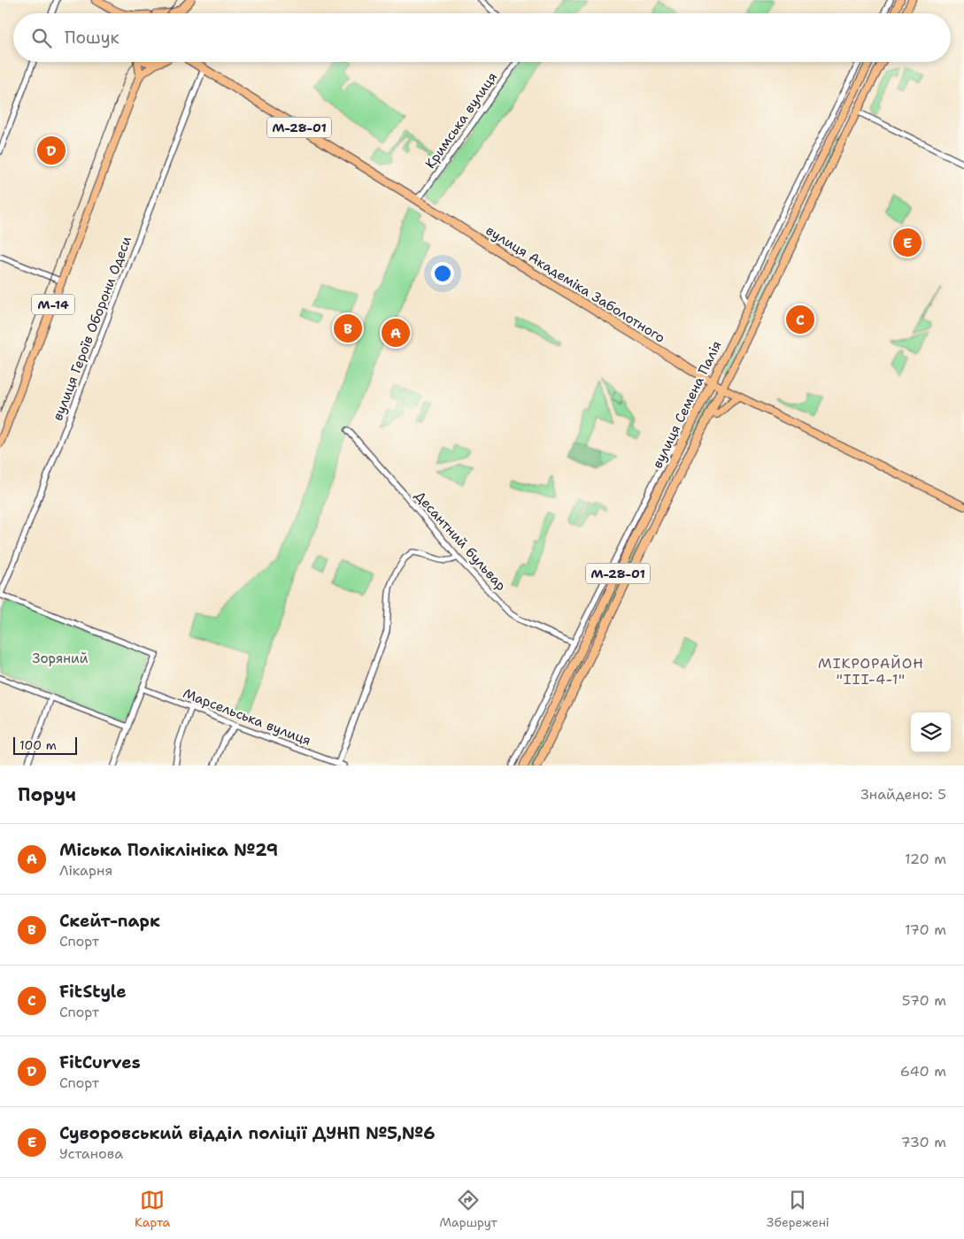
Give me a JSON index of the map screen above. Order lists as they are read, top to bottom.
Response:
{
  "streets": {
    "highway": ["М-28-01", "вулиця Академіка Заболотного", "вулиця Семена Палія"],
    "main road": ["М-14"],
    "street": [
      "Кримська вулиця",
      "вулиця Героїв Оборони Одеси",
      "Десантний бульвар",
      "Марсельська вулиця"
    ]
  },
  "crossings": [
    ["Кримська вулиця", "вулиця Академіка Заболотного"],
    ["вулиця Академіка Заболотного", "вулиця Героїв Оборони Одеси"],
    ["вулиця Академіка Заболотного", "вулиця Семена Палія"]
  ],
  "districts": ["МІКРОРАЙОН \"ІІІ-4-1\""],
  "parks": ["Зоряний"],
  "scale_bar": "100 m",
  "page": {
    "search": "Пошук",
    "pins": [
      "D",
      "E",
      "C",
      "B",
      "A"
    ],
    "scale": "100 m",
    "heading": ["Поруч", "Знайдено: 5"],
    "list": [
      {
        "mark": "A",
        "name": "Міська Поліклініка №29",
        "note": "Лікарня",
        "value": "120 m"
      },
      {
        "mark": "B",
        "name": "Скейт-парк",
        "note": "Спорт",
        "value": "170 m"
      },
      {
        "mark": "C",
        "name": "FitStyle",
        "note": "Спорт",
        "value": "570 m"
      },
      {
        "mark": "D",
        "name": "FitCurves",
        "note": "Спорт",
        "value": "640 m"
      },
      {
        "mark": "E",
        "name": "Суворовський відділ поліції ДУНП №5,№6",
        "note": "Установа",
        "value": "730 m"
      }
    ],
    "nav": ["Карта", "Маршрут", "Збережені"]
  }
}
